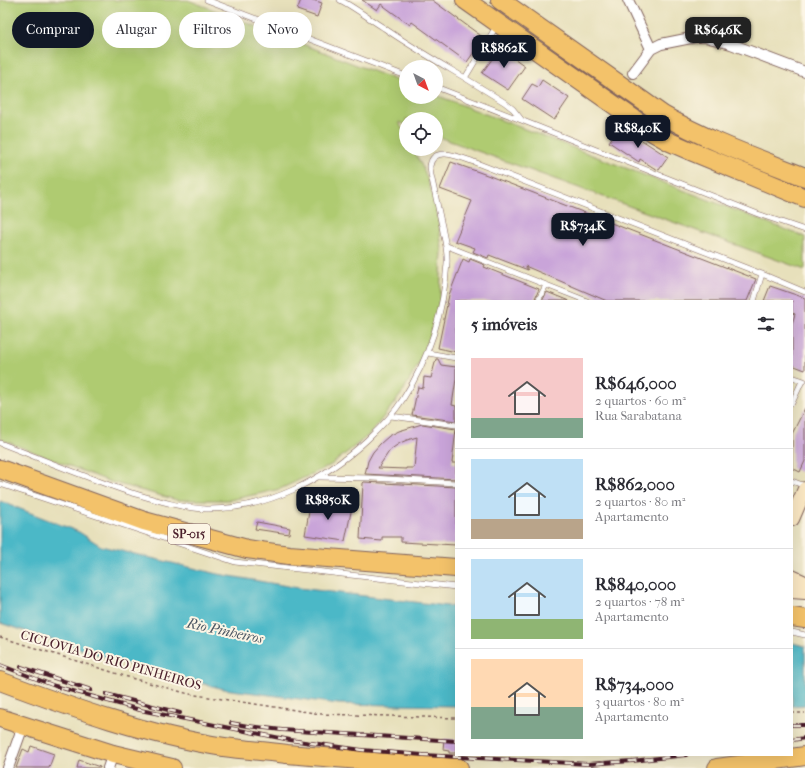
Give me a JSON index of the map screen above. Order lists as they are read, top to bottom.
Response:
{
  "streets": {
    "highway": ["SP-015"],
    "path": ["CICLOVIA DO RIO PINHEIROS"]
  },
  "water": ["Rio Pinheiros"],
  "north": "bottom right",
  "page": {
    "chip": [
      "Comprar",
      "Alugar",
      "Filtros",
      "Novo"
    ],
    "price": [
      "R$646K",
      "R$862K",
      "R$840K",
      "R$734K",
      "R$850K"
    ],
    "heading": "5 imóveis",
    "list": [
      {
        "name": "R$646,000",
        "note": "2 quartos · 60 m² · Rua Sarabatana"
      },
      {
        "name": "R$862,000",
        "note": "2 quartos · 80 m² · Apartamento"
      },
      {
        "name": "R$840,000",
        "note": "2 quartos · 78 m² · Apartamento"
      },
      {
        "name": "R$734,000",
        "note": "3 quartos · 80 m² · Apartamento"
      }
    ]
  }
}
